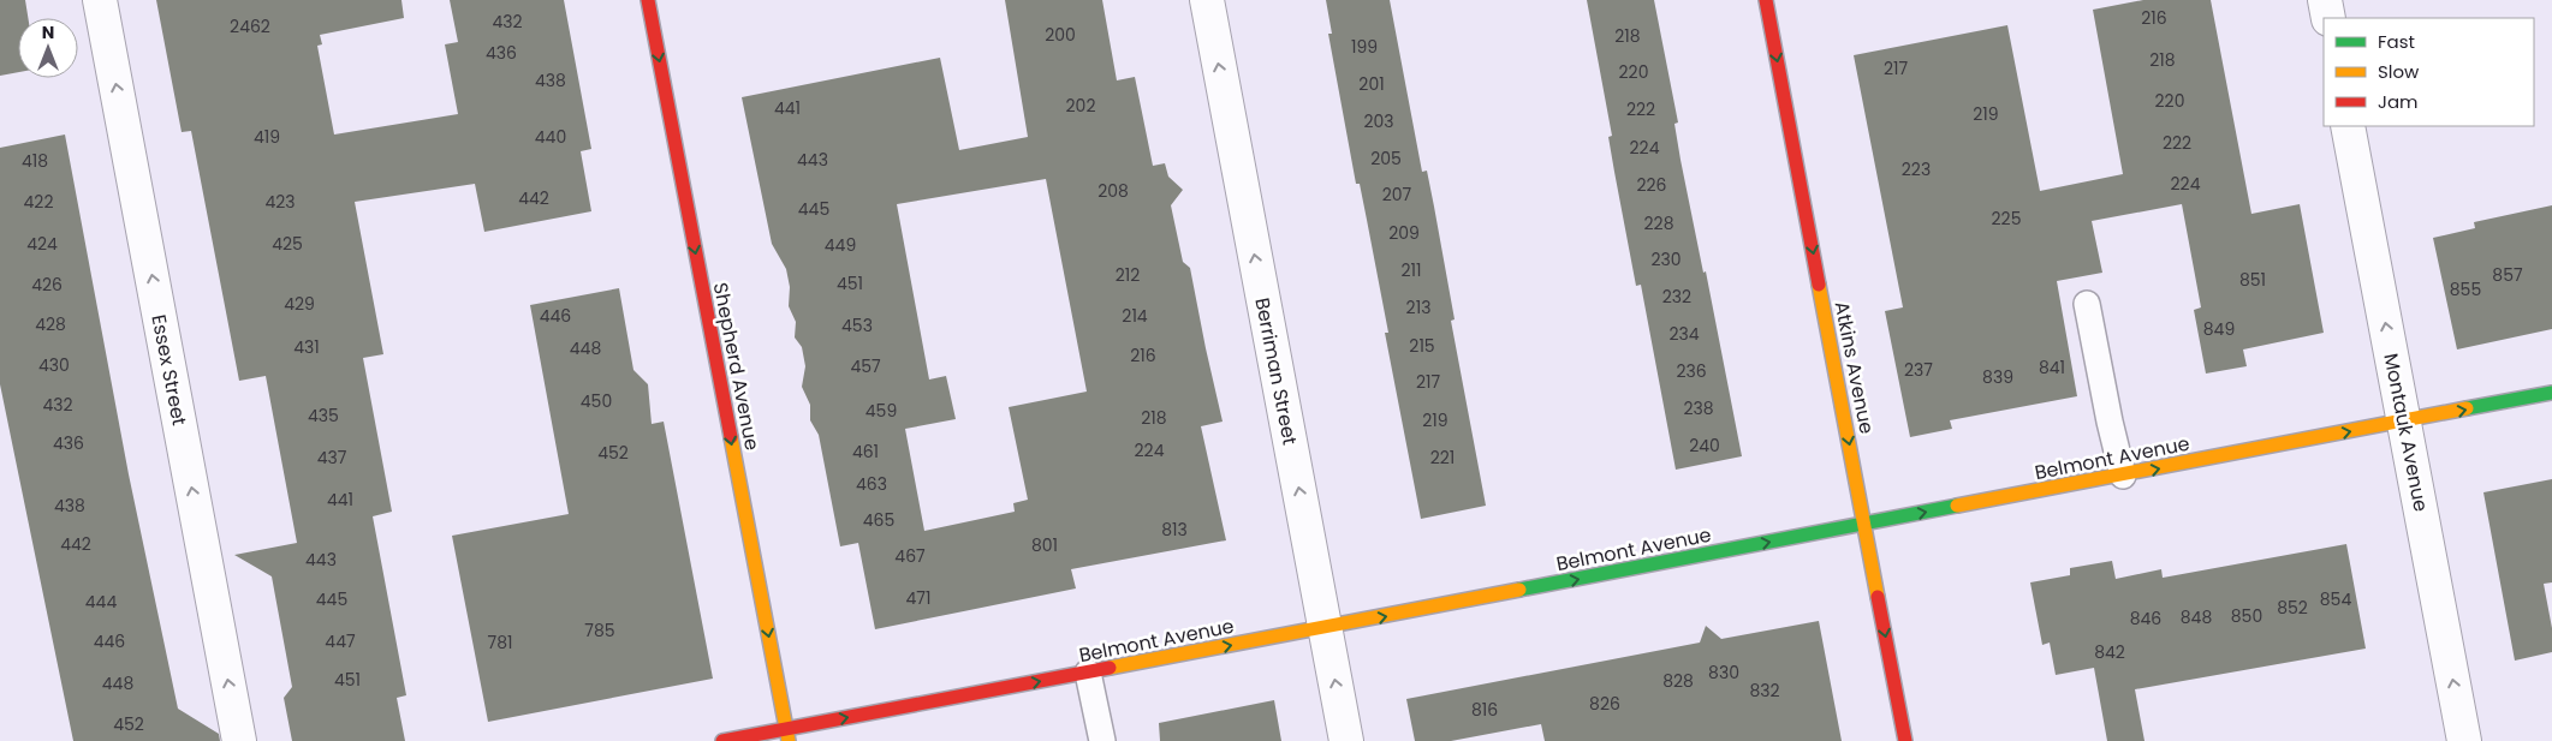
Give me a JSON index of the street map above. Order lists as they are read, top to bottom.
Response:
{
  "streets": {
    "street": [
      "Shepherd Avenue",
      "Atkins Avenue",
      "Essex Street",
      "Berriman Street",
      "Montauk Avenue",
      "Belmont Avenue"
    ]
  },
  "crossings": [
    ["Shepherd Avenue", "Belmont Avenue"],
    ["Atkins Avenue", "Belmont Avenue"],
    ["Berriman Street", "Belmont Avenue"],
    ["Montauk Avenue", "Belmont Avenue"]
  ],
  "one_way": [
    "Shepherd Avenue",
    "Atkins Avenue",
    "Essex Street",
    "Berriman Street",
    "Montauk Avenue",
    "Belmont Avenue"
  ],
  "house_numbers": [
    "216",
    "432",
    "2462",
    "200",
    "218",
    "199",
    "436",
    "218",
    "217",
    "220",
    "438",
    "201",
    "220",
    "202",
    "441",
    "222",
    "219",
    "203",
    "419",
    "440",
    "222",
    "224",
    "205",
    "443",
    "418",
    "223",
    "224",
    "226",
    "208",
    "207",
    "442",
    "422",
    "423",
    "445",
    "225",
    "228",
    "209",
    "424",
    "425",
    "449",
    "230",
    "211",
    "212",
    "857",
    "851",
    "451",
    "426",
    "855",
    "232",
    "429",
    "213",
    "446",
    "214",
    "428",
    "453",
    "849",
    "234",
    "215",
    "431",
    "448",
    "216",
    "430",
    "457",
    "841",
    "237",
    "236",
    "839",
    "217",
    "450",
    "432",
    "238",
    "459",
    "435",
    "218",
    "219",
    "436",
    "240",
    "224",
    "461",
    "452",
    "437",
    "221",
    "463",
    "441",
    "438",
    "465",
    "813",
    "442",
    "801",
    "467",
    "443",
    "471",
    "445",
    "854",
    "444",
    "852",
    "850",
    "848",
    "846",
    "785",
    "446",
    "447",
    "781",
    "842",
    "830",
    "451",
    "828",
    "448",
    "832",
    "826",
    "816",
    "452"
  ],
  "legend": ["Fast", "Slow", "Jam"],
  "north": "top"
}
